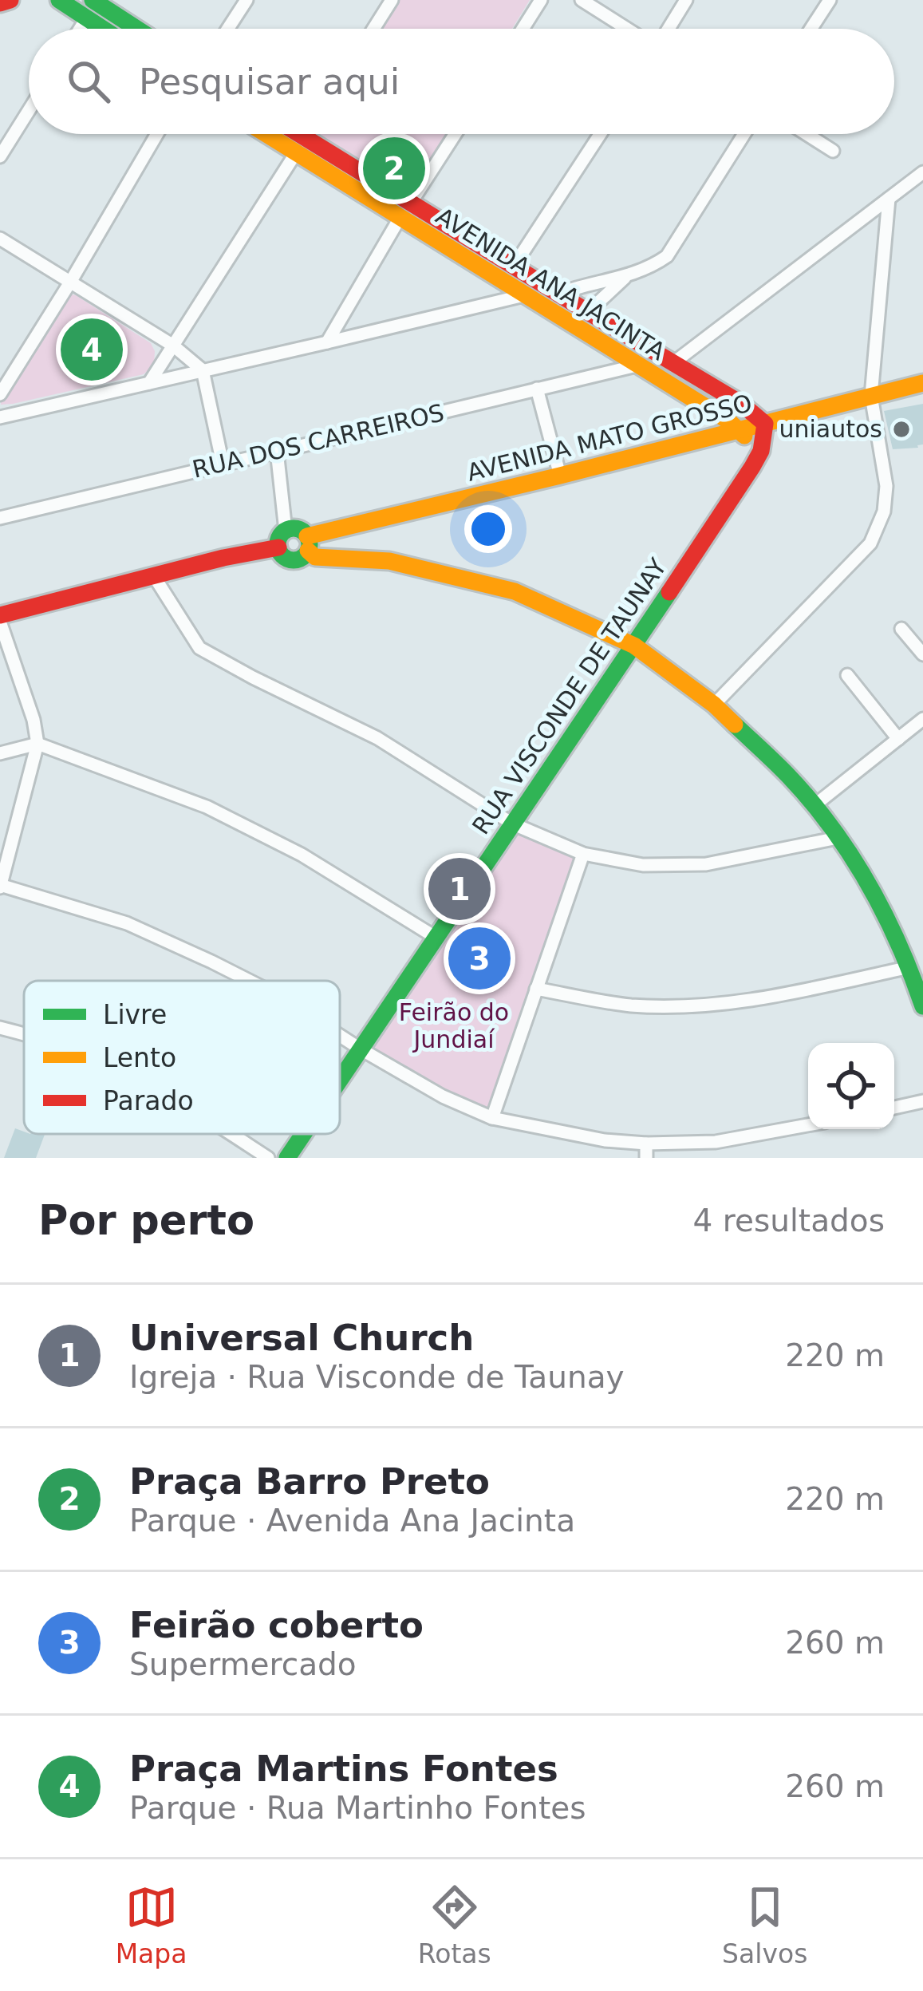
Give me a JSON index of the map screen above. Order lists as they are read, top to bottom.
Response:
{
  "streets": {
    "main road": ["AVENIDA ANA JACINTA", "AVENIDA MATO GROSSO", "RUA VISCONDE DE TAUNAY"],
    "street": ["RUA DOS CARREIROS"]
  },
  "crossings": [
    ["AVENIDA ANA JACINTA", "AVENIDA MATO GROSSO"],
    ["AVENIDA ANA JACINTA", "RUA DOS CARREIROS"],
    ["AVENIDA ANA JACINTA", "RUA VISCONDE DE TAUNAY"],
    ["AVENIDA MATO GROSSO", "RUA VISCONDE DE TAUNAY"]
  ],
  "parks": ["Feirão do Jundiaí"],
  "places": ["uniautos"],
  "legend": ["Livre", "Lento", "Parado"],
  "page": {
    "search": "Pesquisar aqui",
    "pins": [
      "2",
      "4",
      "1",
      "3"
    ],
    "heading": ["Por perto", "4 resultados"],
    "list": [
      {
        "mark": "1",
        "name": "Universal Church",
        "note": "Igreja · Rua Visconde de Taunay",
        "value": "220 m"
      },
      {
        "mark": "2",
        "name": "Praça Barro Preto",
        "note": "Parque · Avenida Ana Jacinta",
        "value": "220 m"
      },
      {
        "mark": "3",
        "name": "Feirão coberto",
        "note": "Supermercado",
        "value": "260 m"
      },
      {
        "mark": "4",
        "name": "Praça Martins Fontes",
        "note": "Parque · Rua Martinho Fontes",
        "value": "260 m"
      }
    ],
    "nav": ["Mapa", "Rotas", "Salvos"]
  }
}
